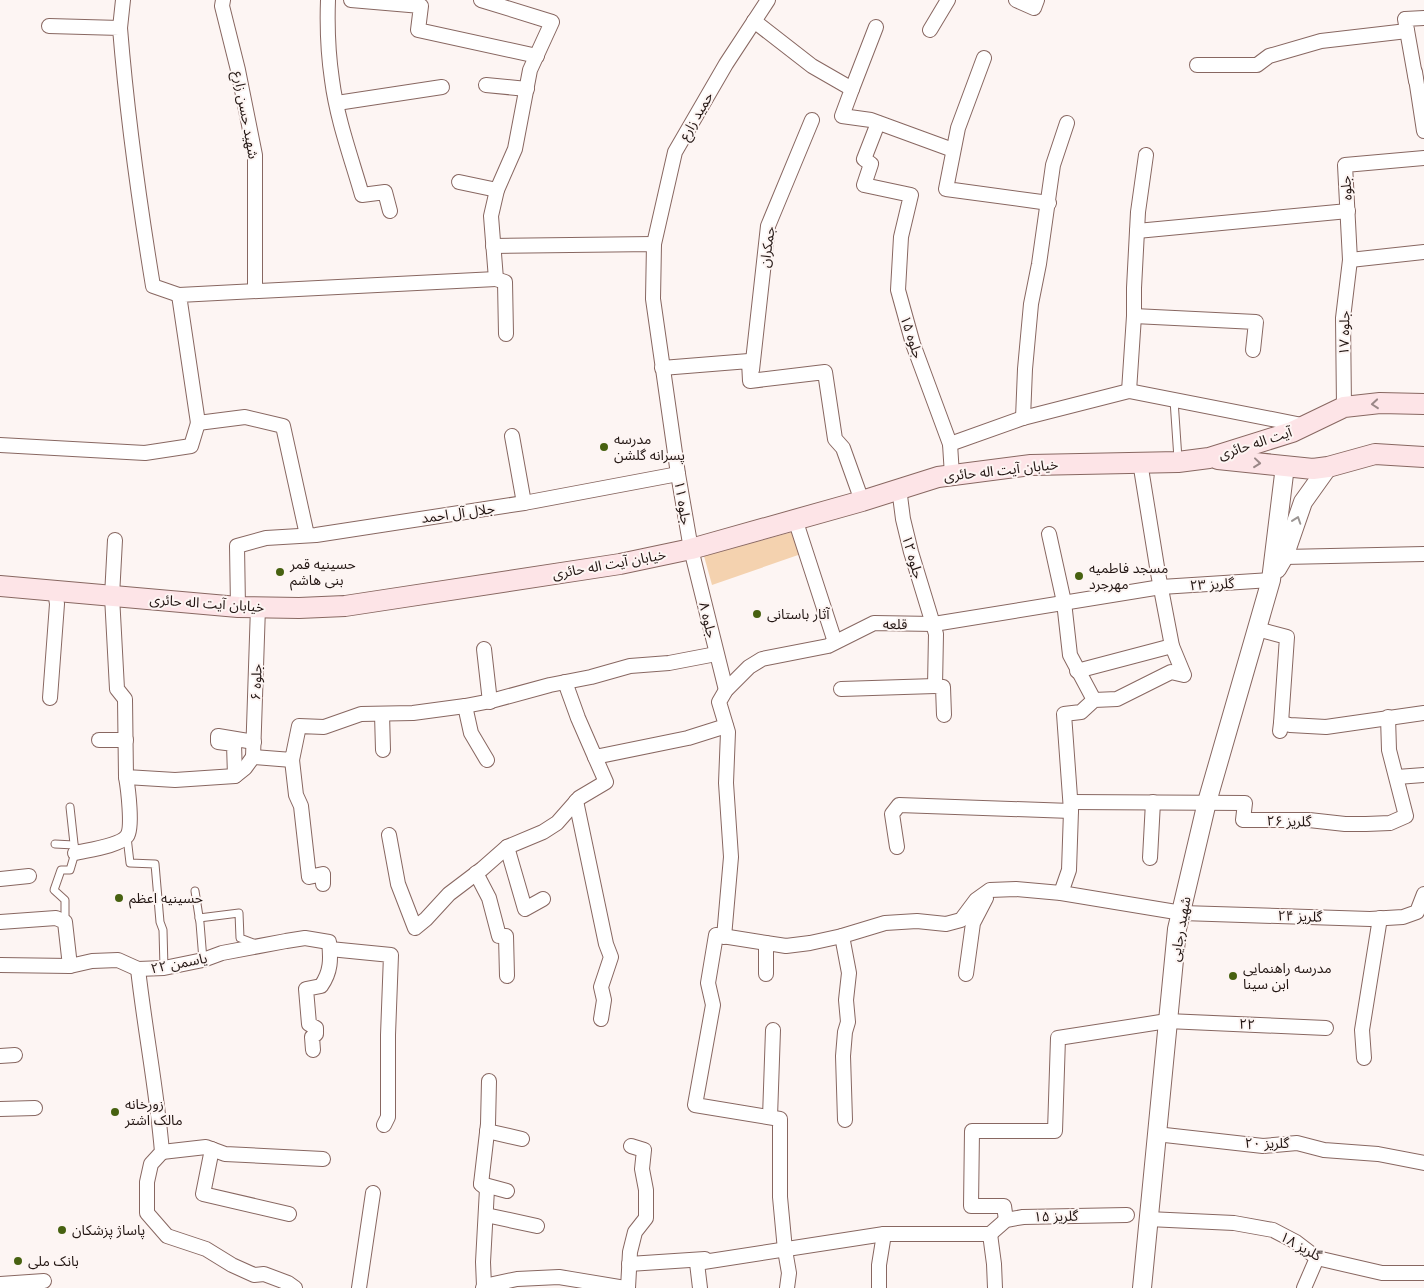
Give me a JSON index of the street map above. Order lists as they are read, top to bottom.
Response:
{
  "streets": {
    "main road": ["آیت اله حائری", "خیابان آیت اله حائری"],
    "street": [
      "شهید حسن زارع",
      "حمید زارع",
      "جلوه",
      "جمکران",
      "جلوه ۱۷",
      "جلوه ۱۵",
      "جلوه ۱۱",
      "جلال آل احمد",
      "جلوه ۱۲",
      "گلریز ۲۳",
      "جلوه ۸",
      "قلعه",
      "جلوه ۶",
      "گلریز ۲۶",
      "گلریز ۲۴",
      "شهید رجایی",
      "یاسمن ۲۲",
      "۲۲",
      "گلریز ۲۰",
      "گلریز ۱۵",
      "گلریز ۱۸"
    ]
  },
  "crossings": [
    ["حمید زارع", "جلوه ۱۱"],
    ["جلوه", "جلوه ۱۷"],
    ["جلوه ۱۷", "آیت اله حائری"],
    ["جلوه ۱۵", "خیابان آیت اله حائری"],
    ["آیت اله حائری", "خیابان آیت اله حائری"],
    ["خیابان آیت اله حائری", "جلوه ۱۱"],
    ["خیابان آیت اله حائری", "جلال آل احمد"],
    ["خیابان آیت اله حائری", "جلوه ۱۲"],
    ["خیابان آیت اله حائری", "جلوه ۸"],
    ["خیابان آیت اله حائری", "جلوه ۶"],
    ["جلوه ۱۱", "جلال آل احمد"],
    ["جلوه ۱۱", "جلوه ۸"],
    ["جلوه ۱۲", "قلعه"],
    ["گلریز ۲۳", "قلعه"],
    ["گلریز ۲۳", "شهید رجایی"],
    ["جلوه ۸", "قلعه"],
    ["گلریز ۲۶", "شهید رجایی"],
    ["گلریز ۲۴", "شهید رجایی"],
    ["شهید رجایی", "۲۲"],
    ["شهید رجایی", "گلریز ۲۰"],
    ["شهید رجایی", "گلریز ۱۸"],
    ["۲۲", "گلریز ۱۵"]
  ],
  "places": [
    "مدرسه پسرانه گلشن",
    "حسینیه قمر بنی هاشم",
    "مسجد فاطمیه مهرجرد",
    "آثار باستانی",
    "حسینیه اعظم",
    "مدرسه راهنمایی ابن سینا",
    "زورخانه مالک اشتر",
    "پاساژ پزشکان",
    "بانک ملی"
  ]
}
